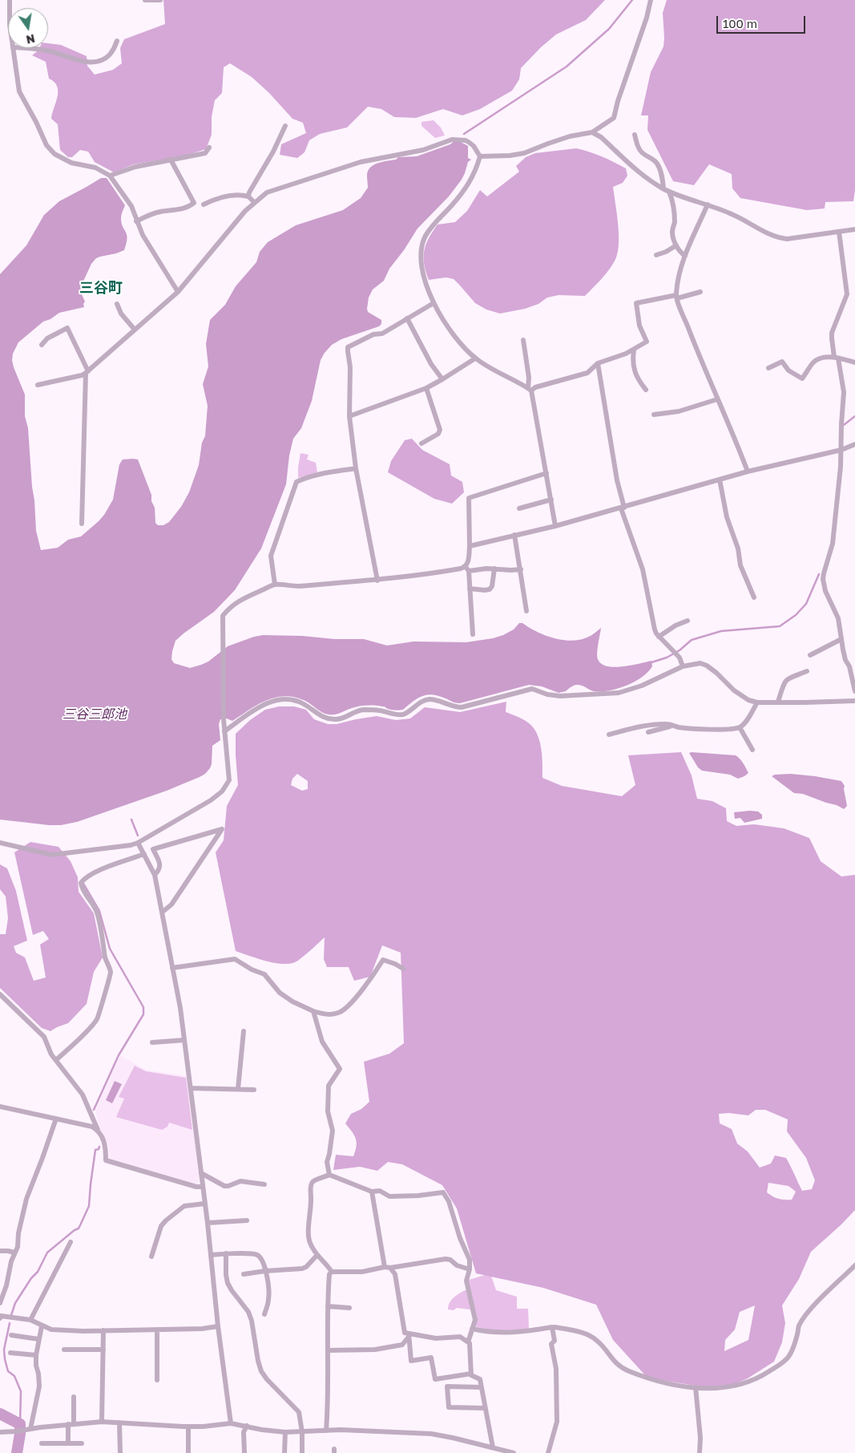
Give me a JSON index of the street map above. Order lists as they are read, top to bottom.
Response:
{
  "districts": ["三谷町"],
  "water": ["三谷三郎池"],
  "scale_bar": "100 m",
  "north": "bottom"
}
